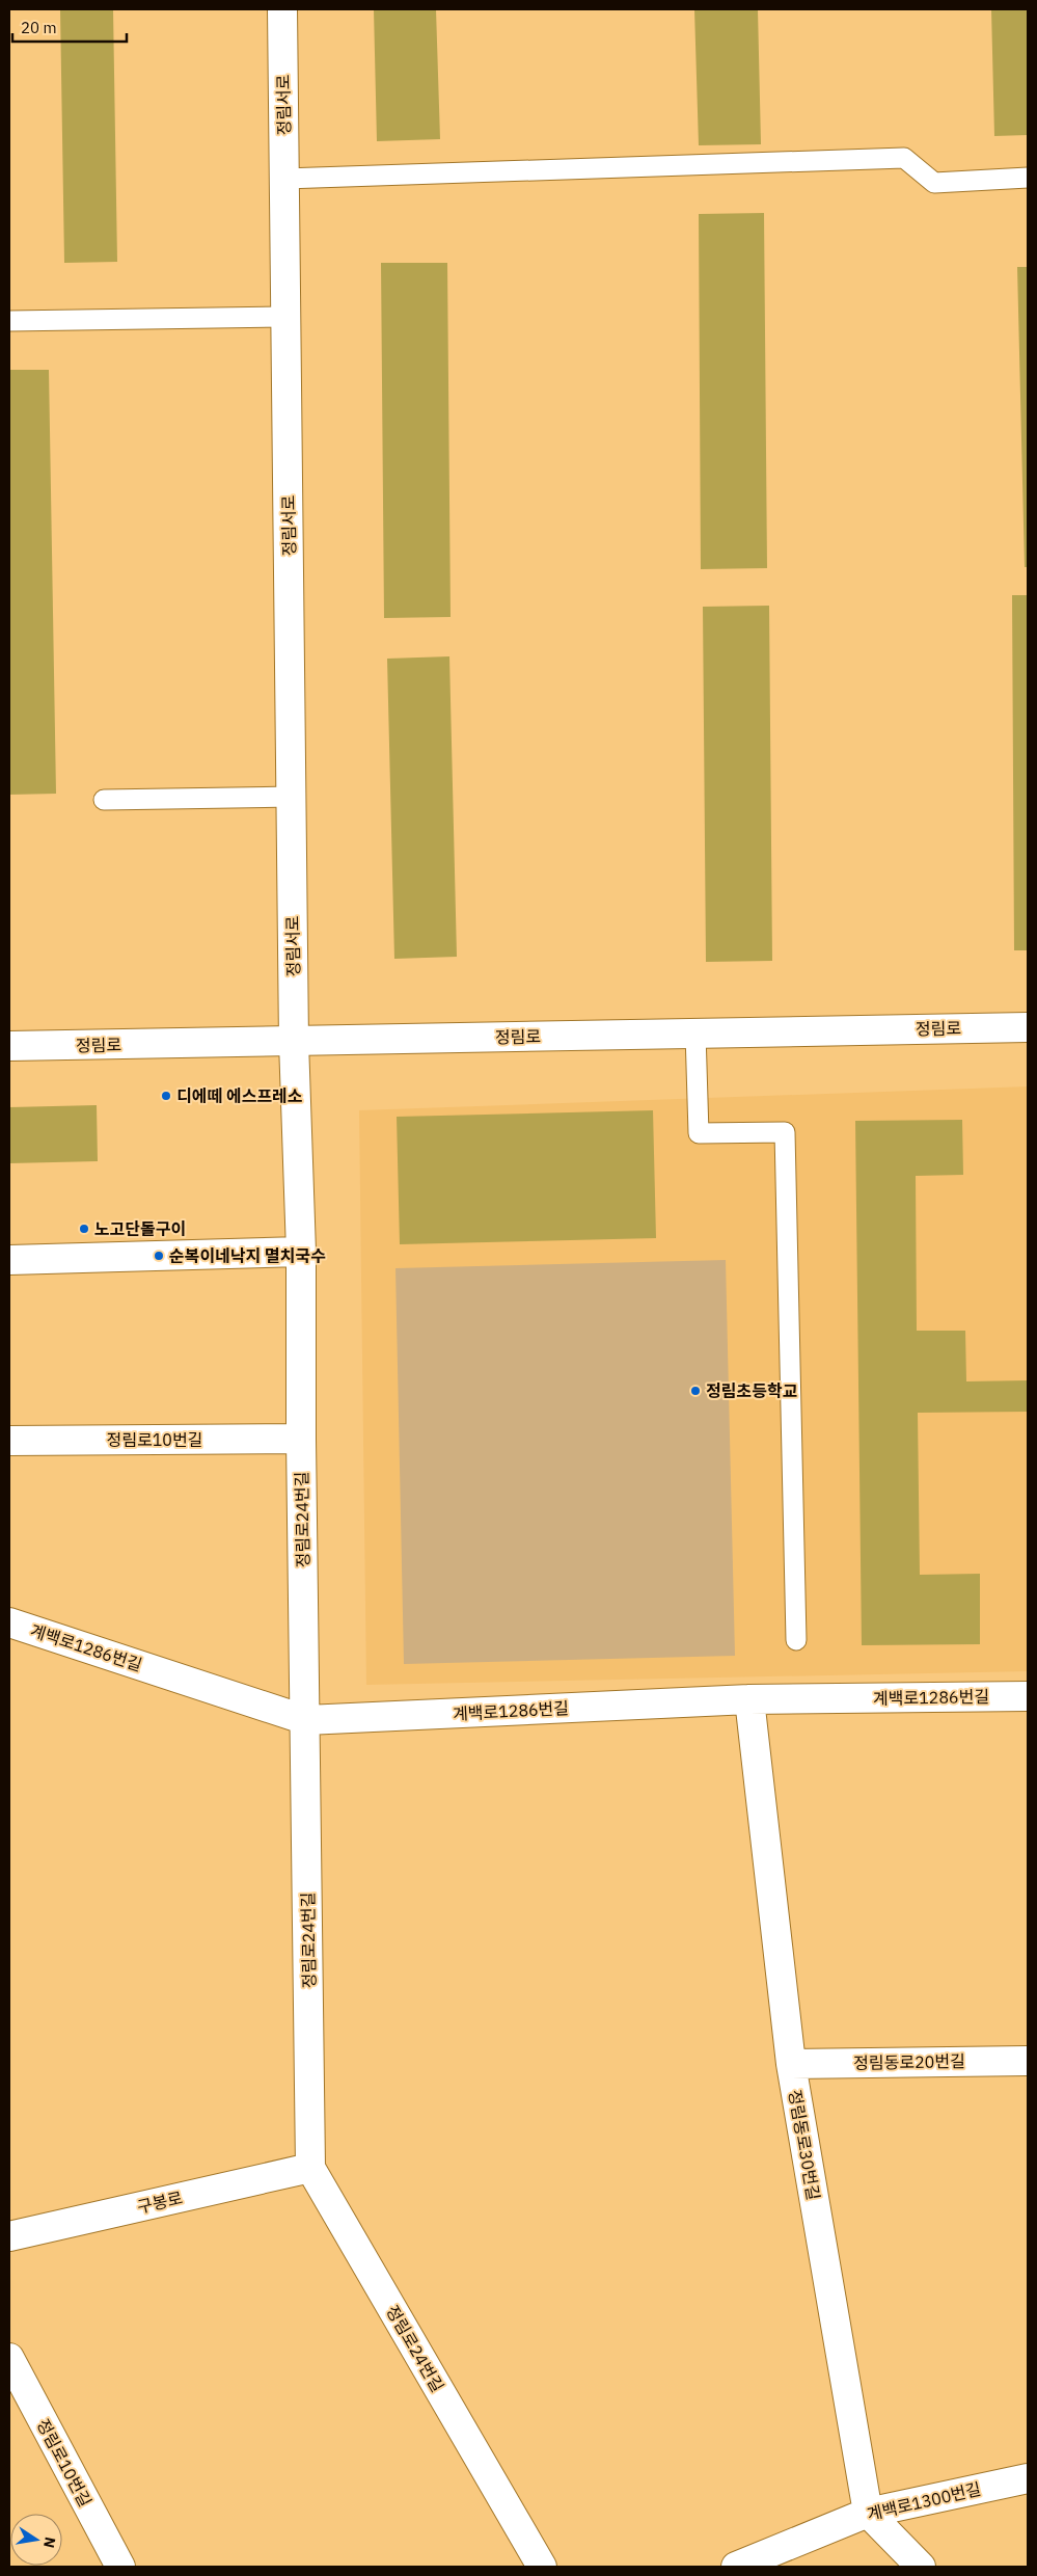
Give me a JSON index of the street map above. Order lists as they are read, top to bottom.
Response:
{
  "streets": {
    "street": [
      "정림서로",
      "정림로",
      "정림로10번길",
      "정림로24번길",
      "계백로1286번길",
      "정림동로20번길",
      "정림동로30번길",
      "구봉로",
      "계백로1300번길"
    ]
  },
  "crossings": [
    ["정림서로", "정림로"],
    ["정림서로", "정림로24번길"],
    ["정림로", "정림로24번길"],
    ["정림로10번길", "정림로24번길"],
    ["정림로24번길", "계백로1286번길"],
    ["정림로24번길", "구봉로"],
    ["계백로1286번길", "정림동로30번길"],
    ["정림동로20번길", "정림동로30번길"],
    ["정림동로30번길", "계백로1300번길"]
  ],
  "places": [
    "디에떼 에스프레소",
    "노고단돌구이",
    "순복이네낙지 멸치국수",
    "정림초등학교"
  ],
  "scale_bar": "20 m",
  "north": "right"
}
